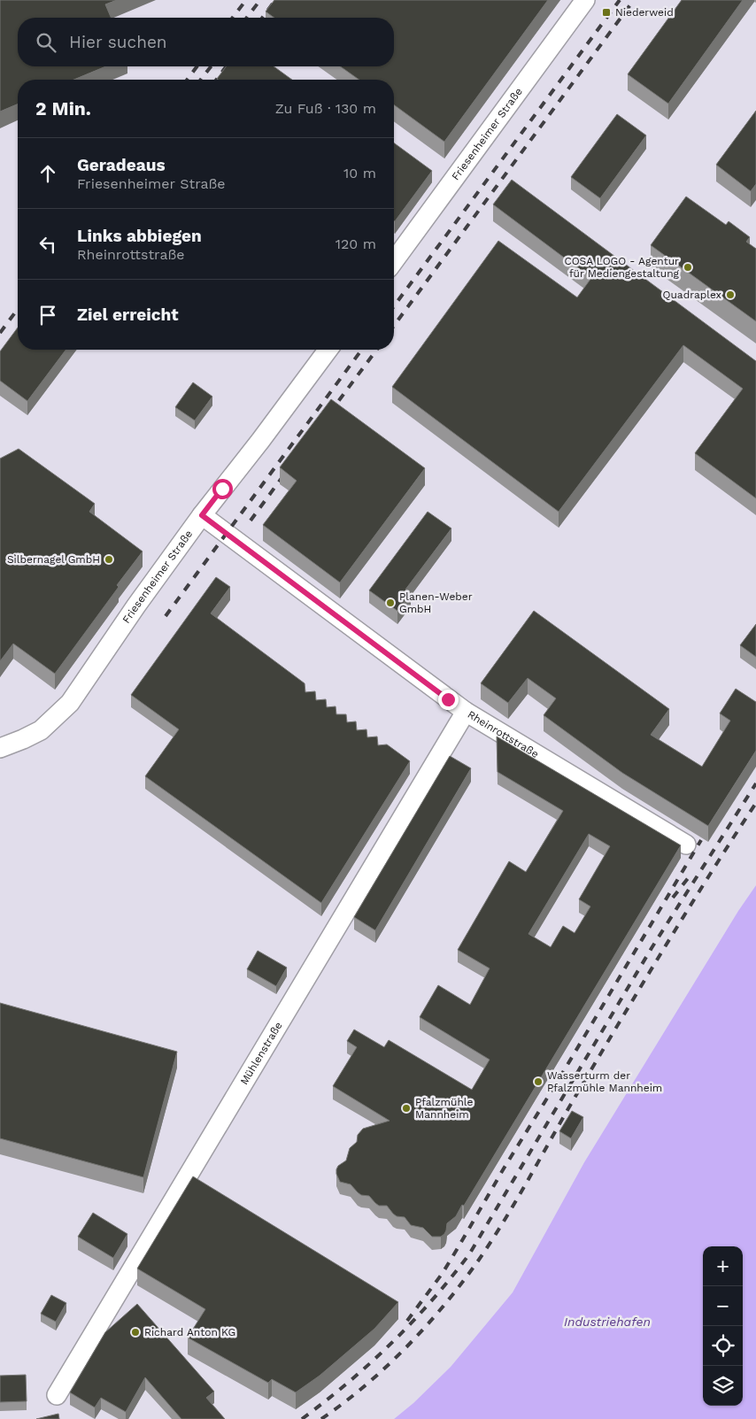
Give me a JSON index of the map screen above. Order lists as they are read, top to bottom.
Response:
{
  "streets": {
    "street": ["Friesenheimer Straße", "Rheinrottstraße", "Mühlenstraße"]
  },
  "crossings": [
    ["Friesenheimer Straße", "Rheinrottstraße"],
    ["Rheinrottstraße", "Mühlenstraße"]
  ],
  "water": ["Industriehafen"],
  "places": {
    "transit": ["Niederweid"],
    "other": [
      "COSA LOGO - Agentur für Mediengestaltung",
      "Quadraplex",
      "Silbernagel GmbH",
      "Planen-Weber GmbH",
      "Wasserturm der Pfalzmühle Mannheim",
      "Pfalzmühle Mannheim",
      "Richard Anton KG"
    ]
  },
  "page": {
    "search": "Hier suchen",
    "heading": ["2 Min.", "Zu Fuß · 130 m"],
    "list": [
      ["Geradeaus", "Friesenheimer Straße", "10 m"],
      ["Links abbiegen", "Rheinrottstraße", "120 m"],
      "Ziel erreicht"
    ],
    "map_buttons": ["+", "−"]
  }
}
